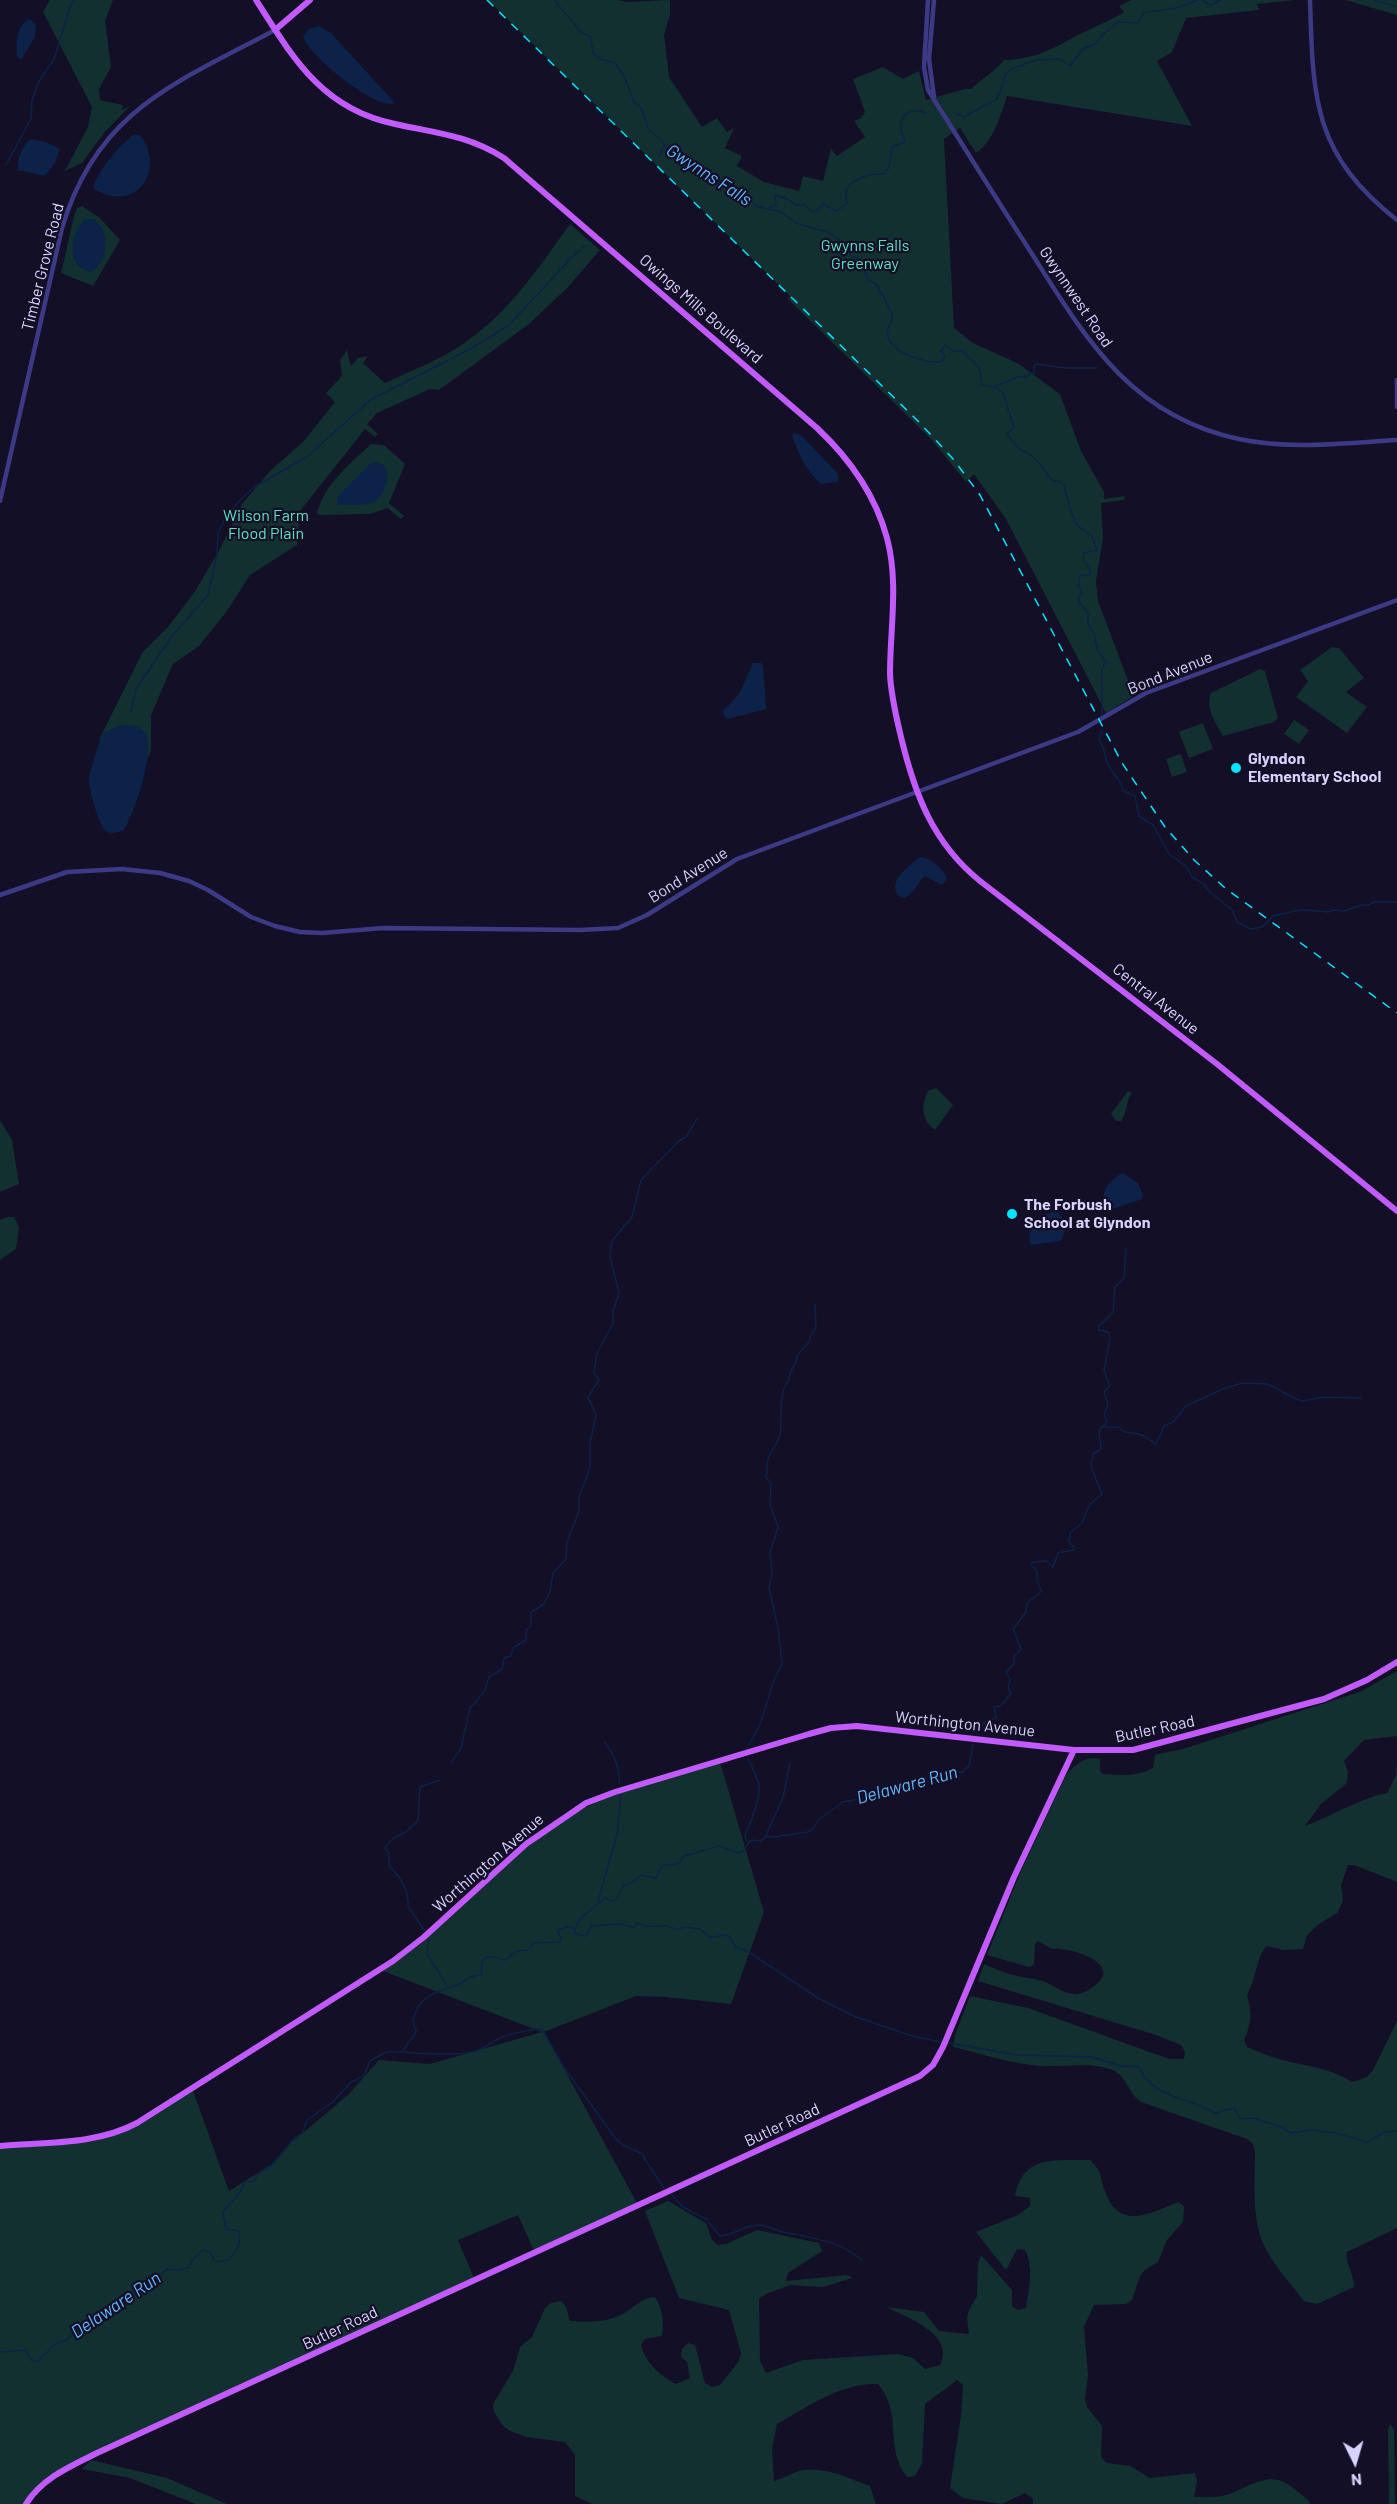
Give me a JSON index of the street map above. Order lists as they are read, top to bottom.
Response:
{
  "streets": {
    "main road": [
      "Owings Mills Boulevard",
      "Central Avenue",
      "Worthington Avenue",
      "Butler Road"
    ],
    "street": ["Timber Grove Road", "Gwynnwest Road", "Bond Avenue"]
  },
  "crossings": [
    ["Timber Grove Road", "Owings Mills Boulevard"],
    ["Owings Mills Boulevard", "Bond Avenue"],
    ["Owings Mills Boulevard", "Central Avenue"],
    ["Bond Avenue", "Central Avenue"],
    ["Worthington Avenue", "Butler Road"]
  ],
  "water": ["Gwynns Falls", "Delaware Run"],
  "parks": ["Gwynns Falls Greenway", "Wilson Farm Flood Plain"],
  "places": ["Glyndon Elementary School", "The Forbush School at Glyndon"],
  "north": "bottom"
}
